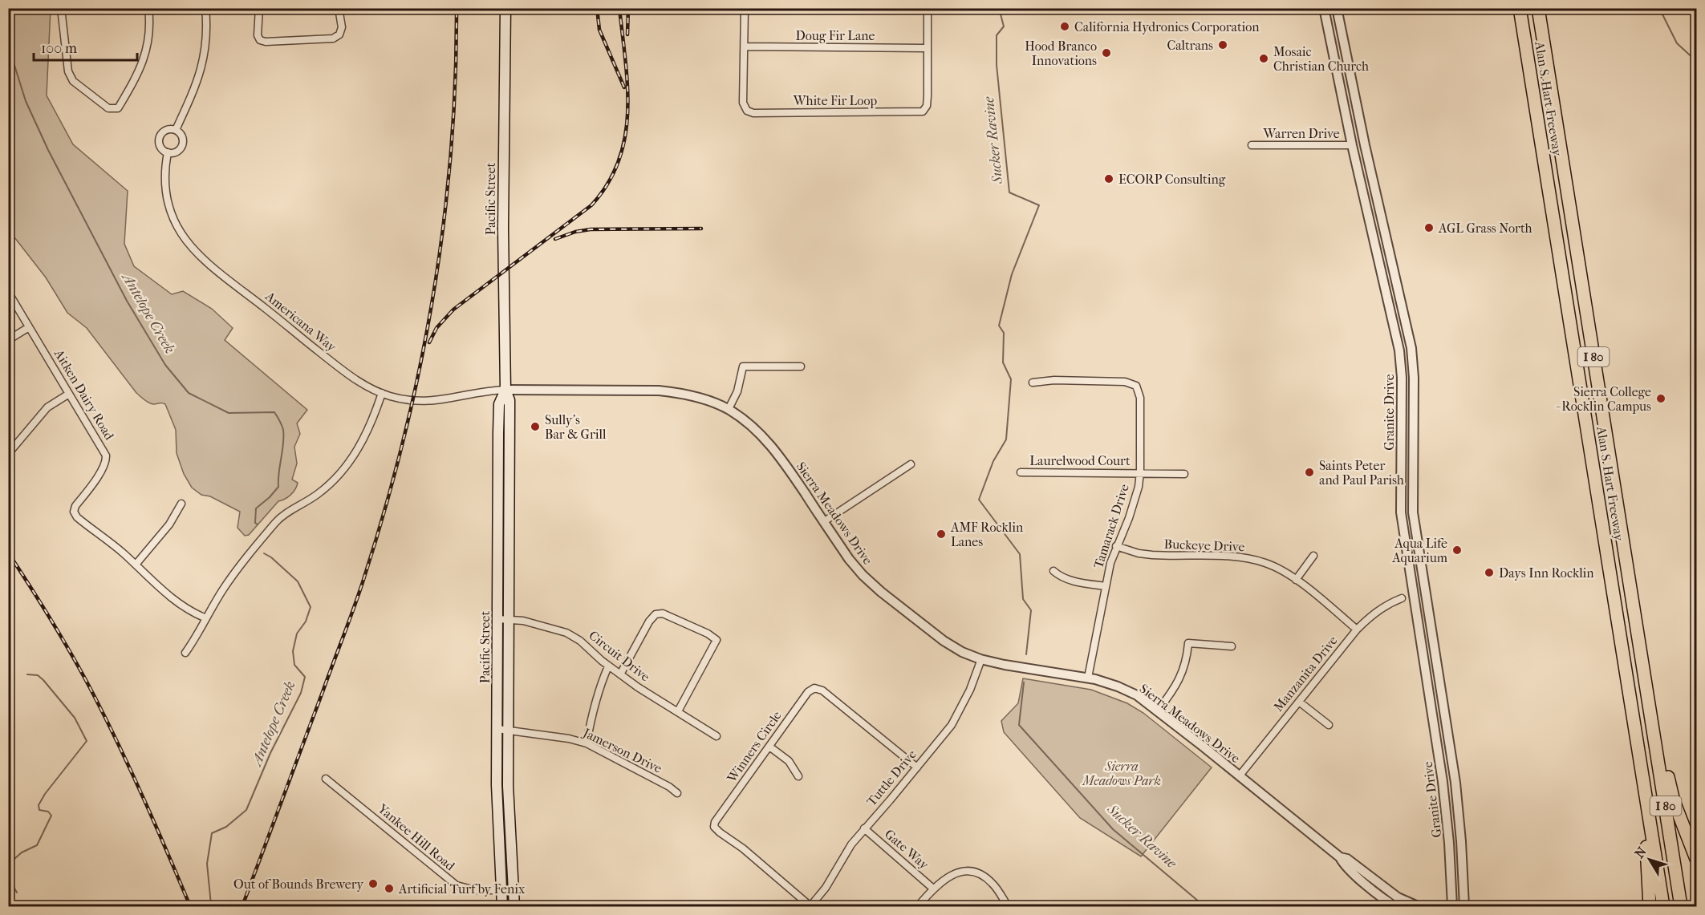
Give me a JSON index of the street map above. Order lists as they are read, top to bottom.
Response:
{
  "streets": {
    "highway": ["Alan S. Hart Freeway", "I 80"],
    "main road": ["Pacific Street"],
    "street": [
      "Doug Fir Lane",
      "White Fir Loop",
      "Warren Drive",
      "Americana Way",
      "Aitken Dairy Road",
      "Granite Drive",
      "Laurelwood Court",
      "Sierra Meadows Drive",
      "Tamarack Drive",
      "Buckeye Drive",
      "Circuit Drive",
      "Manzanita Drive",
      "Winners Circle",
      "Jamerson Drive",
      "Tuttle Drive",
      "Yankee Hill Road",
      "Gate Way"
    ]
  },
  "crossings": [
    ["Doug Fir Lane", "White Fir Loop"],
    ["Warren Drive", "Granite Drive"],
    ["Pacific Street", "Americana Way"],
    ["Pacific Street", "Sierra Meadows Drive"],
    ["Pacific Street", "Circuit Drive"],
    ["Pacific Street", "Jamerson Drive"],
    ["Pacific Street", "Yankee Hill Road"],
    ["Americana Way", "Sierra Meadows Drive"],
    ["Laurelwood Court", "Tamarack Drive"],
    ["Sierra Meadows Drive", "Tamarack Drive"],
    ["Sierra Meadows Drive", "Manzanita Drive"],
    ["Sierra Meadows Drive", "Tuttle Drive"],
    ["Tamarack Drive", "Buckeye Drive"],
    ["Buckeye Drive", "Manzanita Drive"],
    ["Winners Circle", "Tuttle Drive"],
    ["Tuttle Drive", "Gate Way"]
  ],
  "water": ["Sucker Ravine", "Antelope Creek"],
  "parks": ["Sierra Meadows Park"],
  "places": [
    "California Hydronics Corporation",
    "Caltrans",
    "Hood Branco Innovations",
    "Mosaic Christian Church",
    "ECORP Consulting",
    "AGL Grass North",
    "Sierra College - Rocklin Campus",
    "Sully's Bar & Grill",
    "Saints Peter and Paul Parish",
    "AMF Rocklin Lanes",
    "Aqua Life Aquarium",
    "Days Inn Rocklin",
    "Out of Bounds Brewery",
    "Artificial Turf by Fenix"
  ],
  "scale_bar": "100 m",
  "north": "top left"
}
